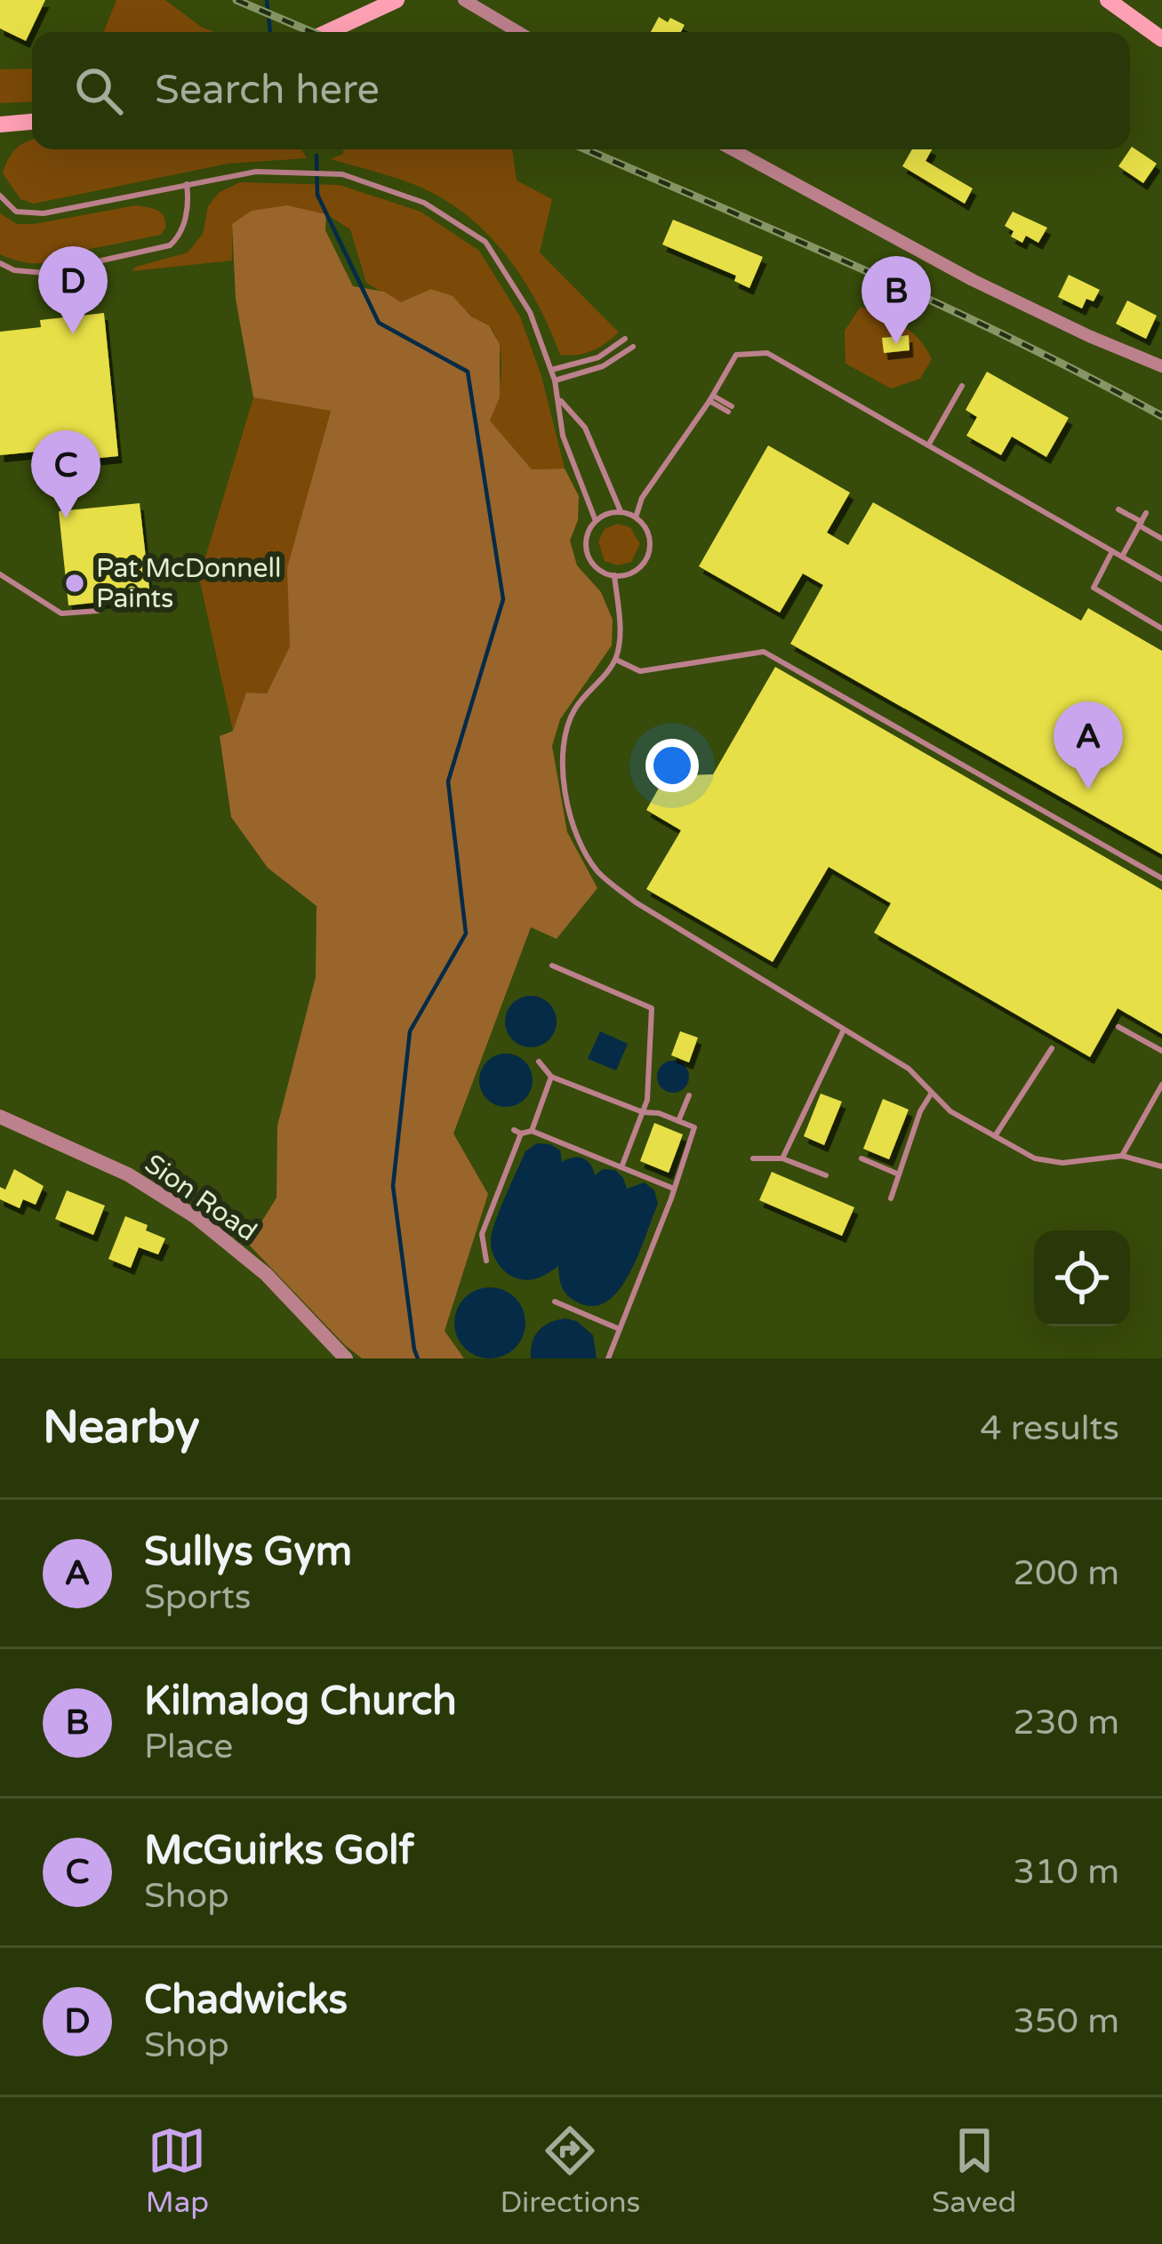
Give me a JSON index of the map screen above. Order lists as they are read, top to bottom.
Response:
{
  "streets": {
    "street": ["Sion Road"]
  },
  "places": ["Pat McDonnell Paints"],
  "page": {
    "search": "Search here",
    "pins": [
      "D",
      "B",
      "C",
      "A"
    ],
    "heading": ["Nearby", "4 results"],
    "list": [
      {
        "mark": "A",
        "name": "Sullys Gym",
        "note": "Sports",
        "value": "200 m"
      },
      {
        "mark": "B",
        "name": "Kilmalog Church",
        "note": "Place",
        "value": "230 m"
      },
      {
        "mark": "C",
        "name": "McGuirks Golf",
        "note": "Shop",
        "value": "310 m"
      },
      {
        "mark": "D",
        "name": "Chadwicks",
        "note": "Shop",
        "value": "350 m"
      }
    ],
    "nav": ["Map", "Directions", "Saved"]
  }
}
